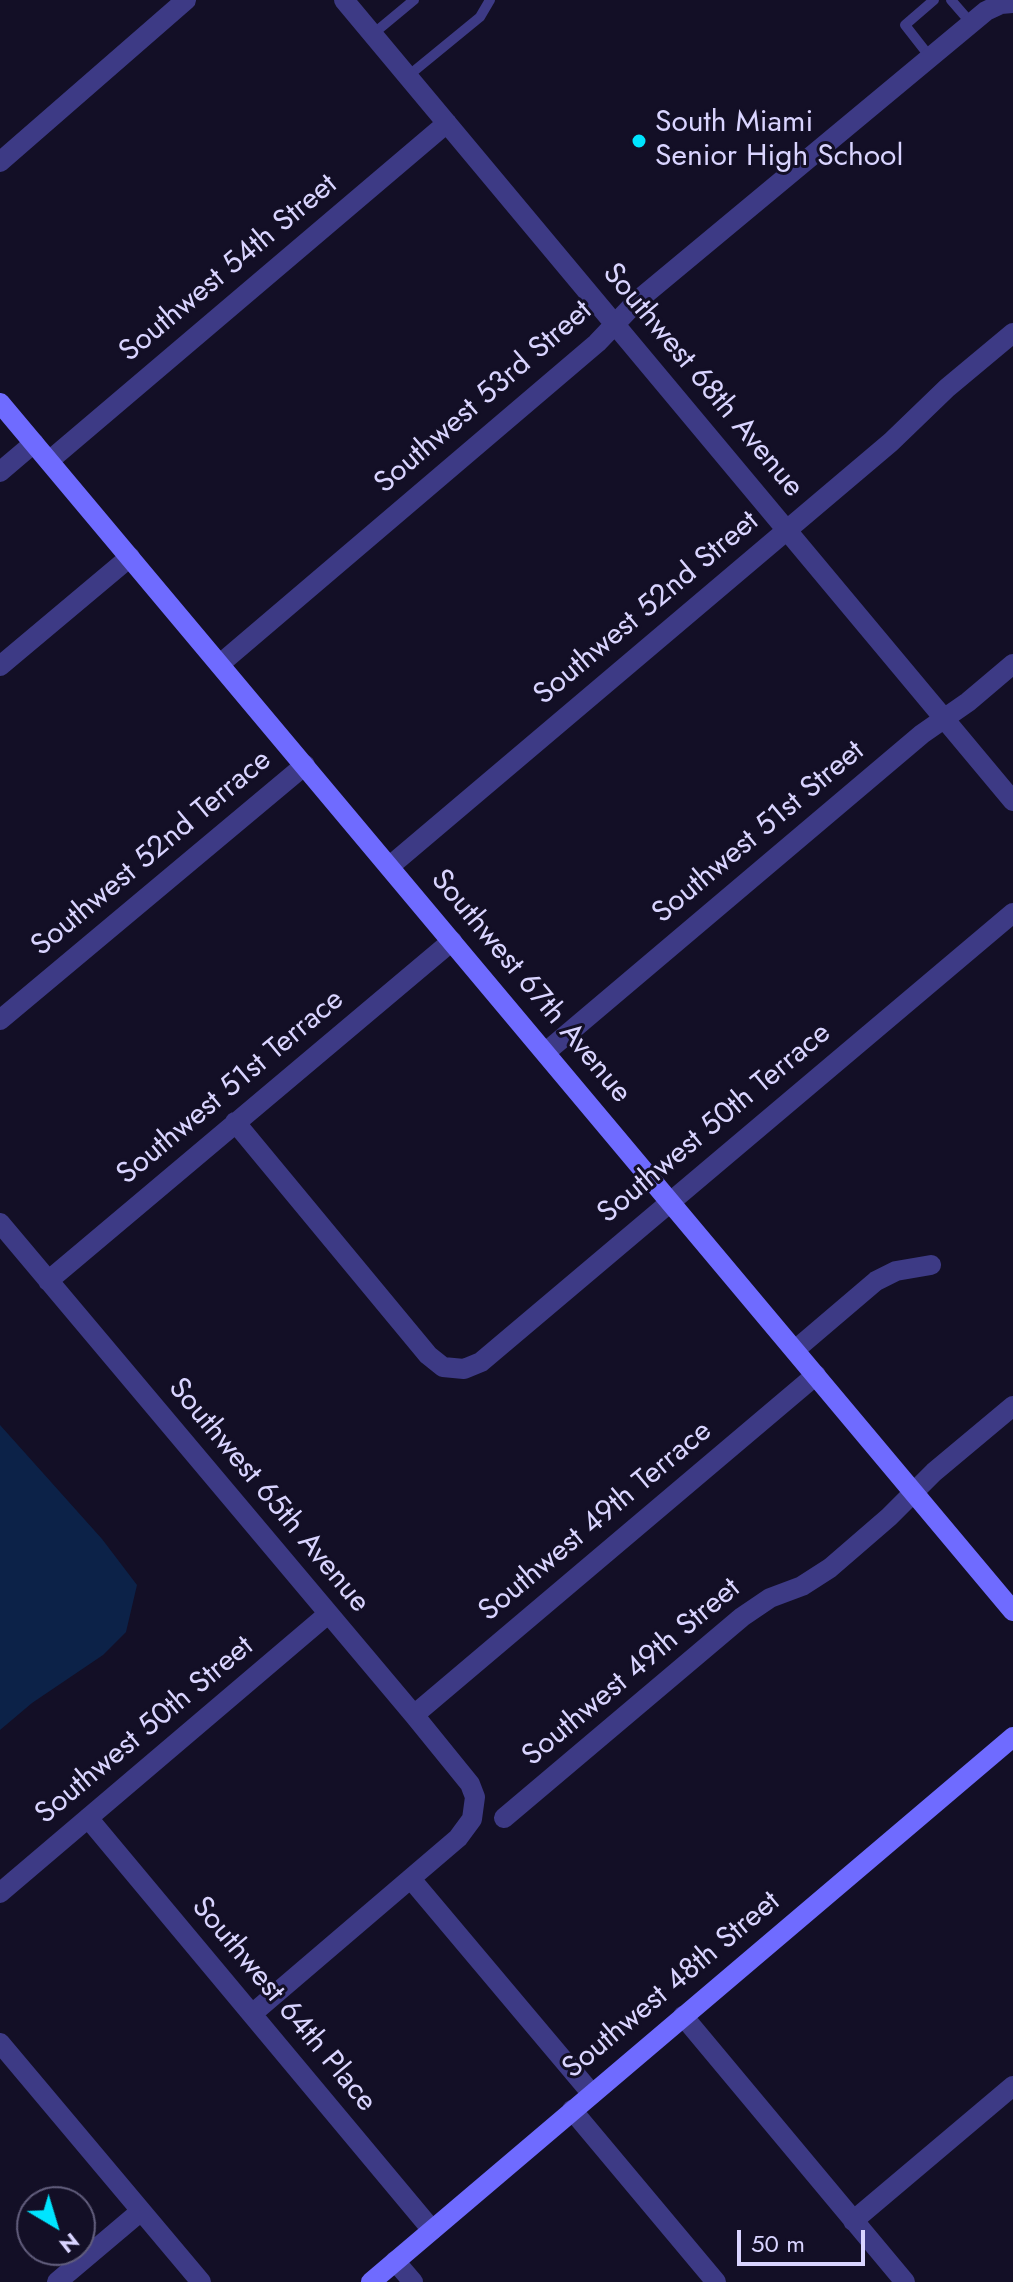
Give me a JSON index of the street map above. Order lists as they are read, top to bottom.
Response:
{
  "streets": {
    "main road": ["Southwest 67th Avenue", "Southwest 48th Street"],
    "street": [
      "Southwest 54th Street",
      "Southwest 68th Avenue",
      "Southwest 53rd Street",
      "Southwest 52nd Street",
      "Southwest 51st Street",
      "Southwest 52nd Terrace",
      "Southwest 51st Terrace",
      "Southwest 50th Terrace",
      "Southwest 65th Avenue",
      "Southwest 49th Terrace",
      "Southwest 49th Street",
      "Southwest 50th Street",
      "Southwest 64th Place"
    ]
  },
  "crossings": [
    ["Southwest 54th Street", "Southwest 68th Avenue"],
    ["Southwest 54th Street", "Southwest 67th Avenue"],
    ["Southwest 68th Avenue", "Southwest 53rd Street"],
    ["Southwest 68th Avenue", "Southwest 52nd Street"],
    ["Southwest 68th Avenue", "Southwest 51st Street"],
    ["Southwest 53rd Street", "Southwest 67th Avenue"],
    ["Southwest 52nd Street", "Southwest 67th Avenue"],
    ["Southwest 51st Street", "Southwest 67th Avenue"],
    ["Southwest 52nd Terrace", "Southwest 67th Avenue"],
    ["Southwest 67th Avenue", "Southwest 51st Terrace"],
    ["Southwest 67th Avenue", "Southwest 50th Terrace"],
    ["Southwest 67th Avenue", "Southwest 49th Terrace"],
    ["Southwest 67th Avenue", "Southwest 49th Street"],
    ["Southwest 51st Terrace", "Southwest 50th Terrace"],
    ["Southwest 51st Terrace", "Southwest 65th Avenue"],
    ["Southwest 65th Avenue", "Southwest 49th Terrace"],
    ["Southwest 65th Avenue", "Southwest 50th Street"],
    ["Southwest 50th Street", "Southwest 64th Place"],
    ["Southwest 48th Street", "Southwest 64th Place"]
  ],
  "places": ["South Miami Senior High School"],
  "scale_bar": "50 m",
  "north": "bottom right"
}
